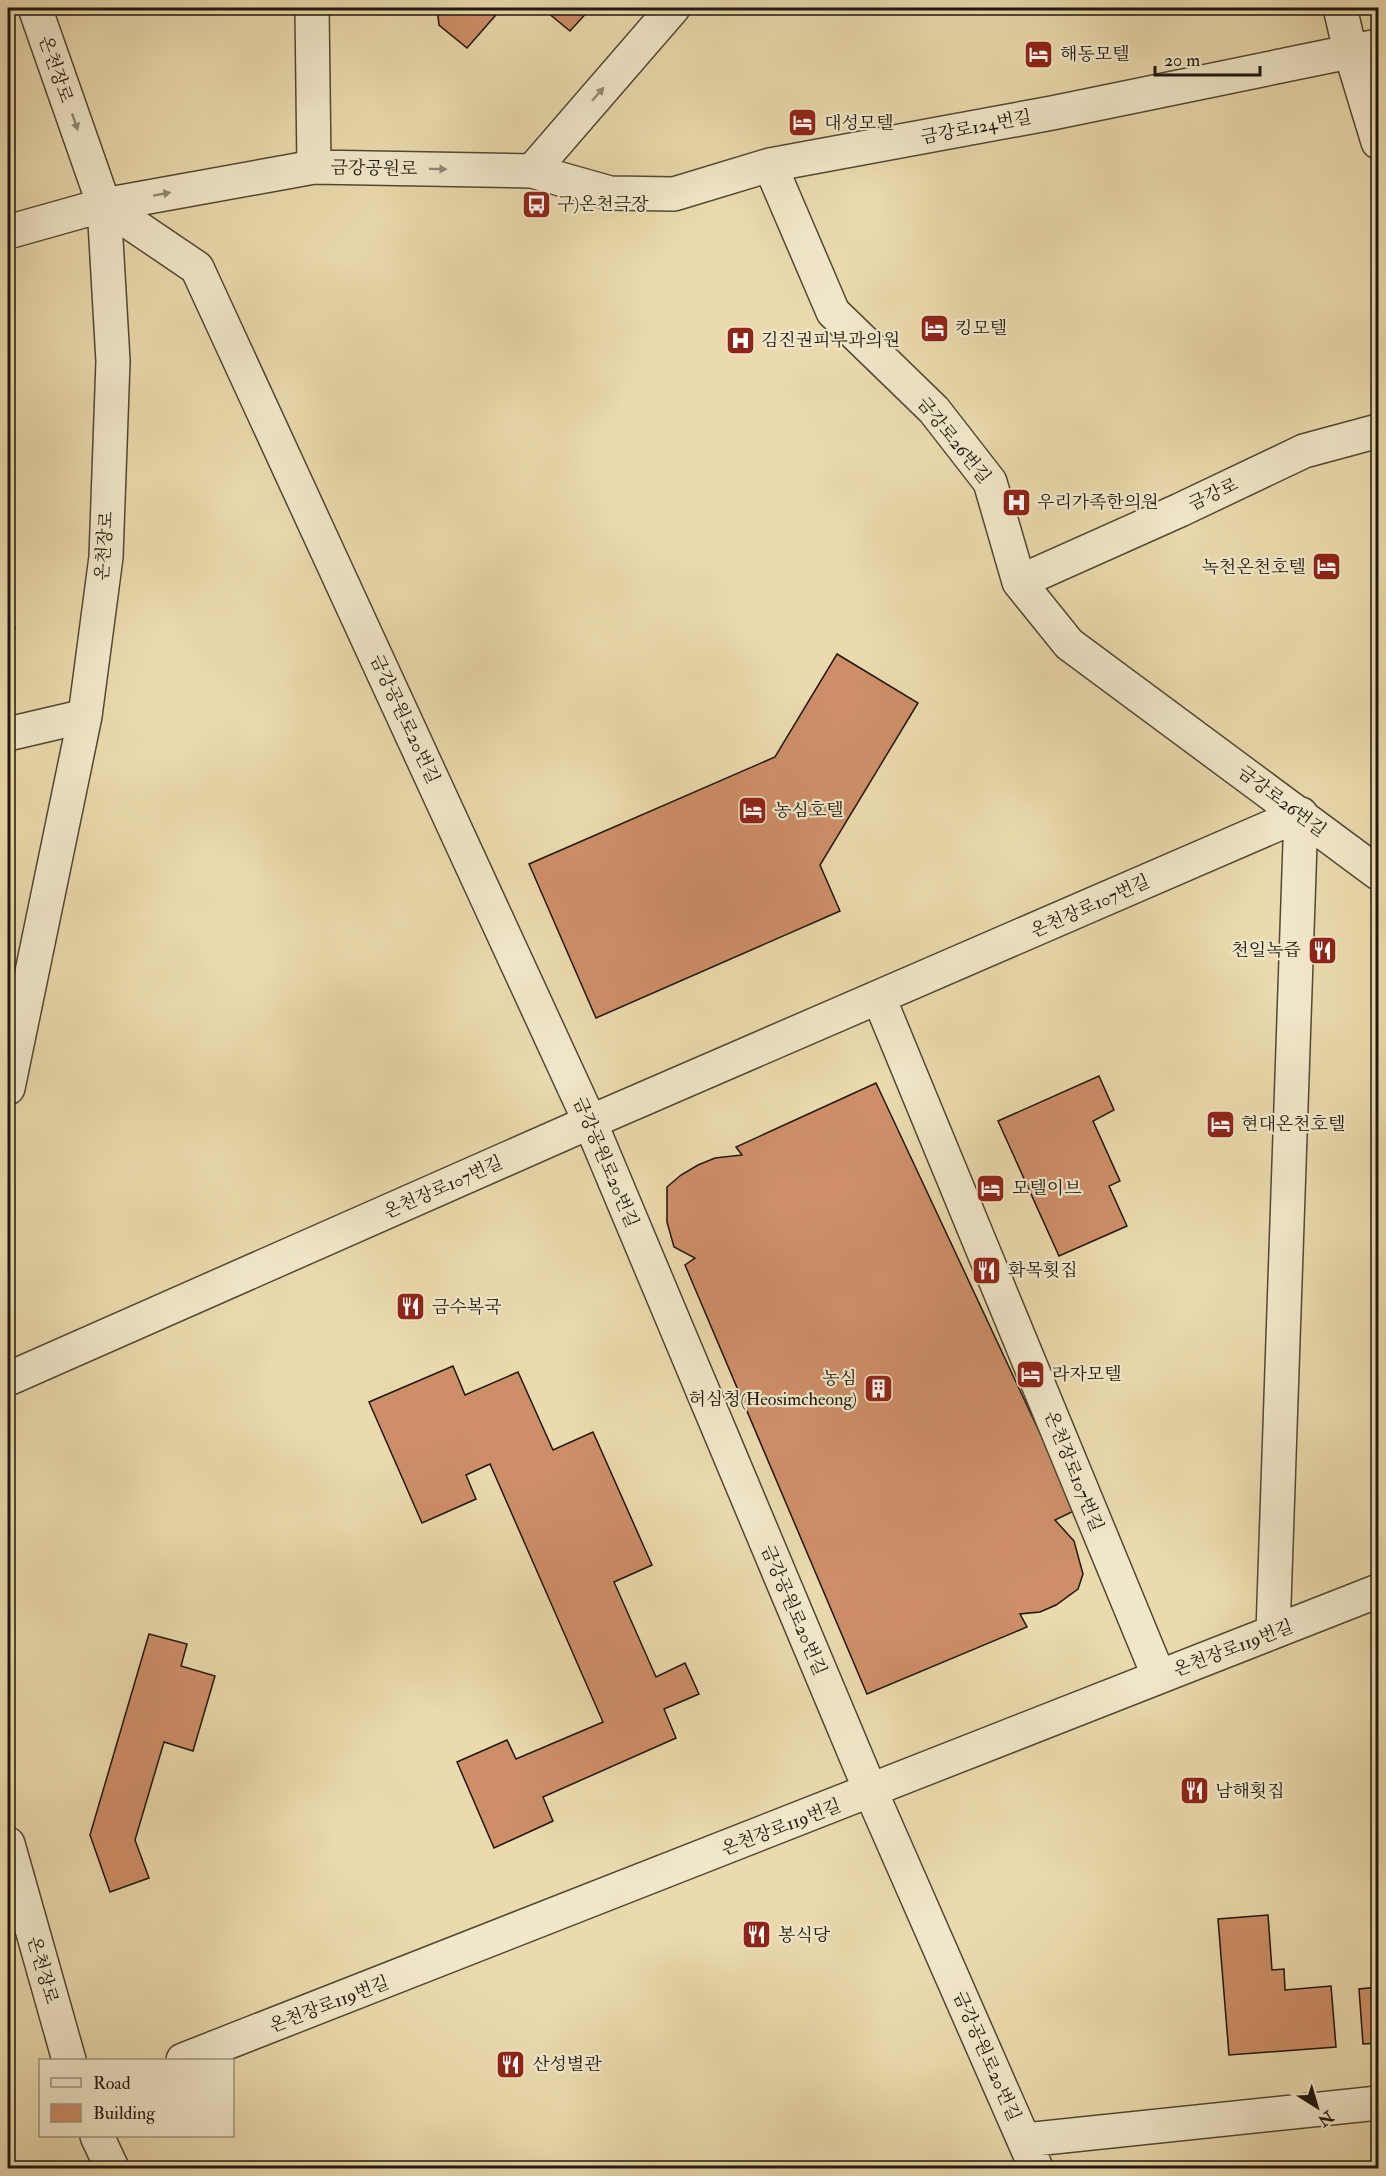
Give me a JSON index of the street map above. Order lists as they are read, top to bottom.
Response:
{
  "streets": {
    "street": [
      "온천장로",
      "금강로124번길",
      "금강공원로",
      "금강로26번길",
      "금강로",
      "금강공원로20번길",
      "온천장로107번길",
      "온천장로119번길"
    ]
  },
  "crossings": [
    ["온천장로", "금강공원로"],
    ["온천장로", "금강공원로20번길"],
    ["금강로124번길", "금강공원로"],
    ["금강로124번길", "금강로26번길"],
    ["금강공원로", "금강공원로20번길"],
    ["금강로26번길", "금강로"],
    ["금강로26번길", "온천장로107번길"],
    ["금강공원로20번길", "온천장로107번길"],
    ["금강공원로20번길", "온천장로119번길"],
    ["온천장로107번길", "온천장로119번길"]
  ],
  "one_way": ["금강공원로"],
  "places": {
    "hotel": [
      "해동모텔",
      "대성모텔",
      "킹모텔",
      "녹천온천호텔",
      "농심호텔",
      "현대온천호텔",
      "모텔이브",
      "라자모텔"
    ],
    "bus stop": ["구)온천극장"],
    "hospital": ["김진권피부과의원", "우리가족한의원"],
    "restaurant": [
      "천일녹즙",
      "화목횟집",
      "금수복국",
      "남해횟집",
      "봉식당",
      "산성별관"
    ],
    "building": ["농심 허심청(Heosimcheong)"]
  },
  "legend": ["Road", "Building"],
  "scale_bar": "20 m",
  "north": "bottom right"
}
